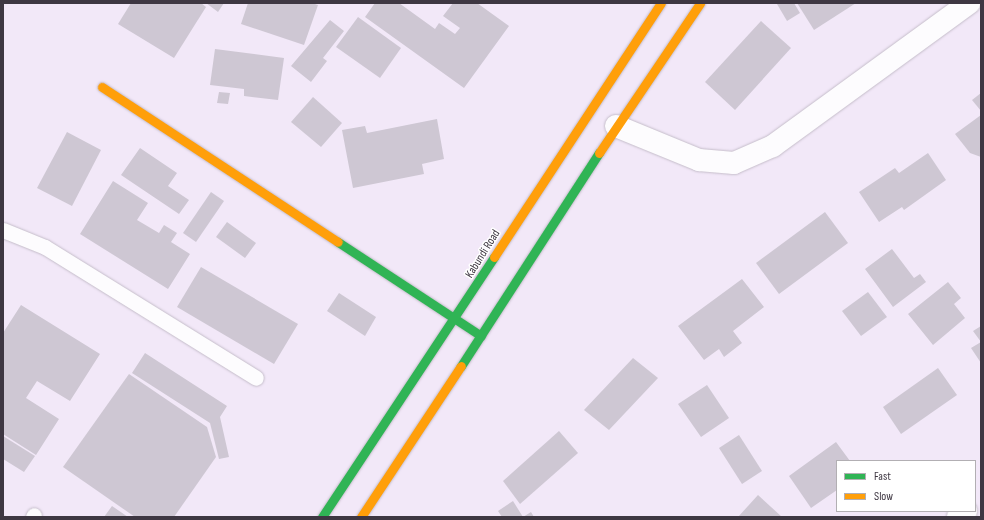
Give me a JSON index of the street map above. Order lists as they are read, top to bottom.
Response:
{
  "streets": {
    "street": ["Kabundi Road"]
  },
  "legend": ["Fast", "Slow"]
}
